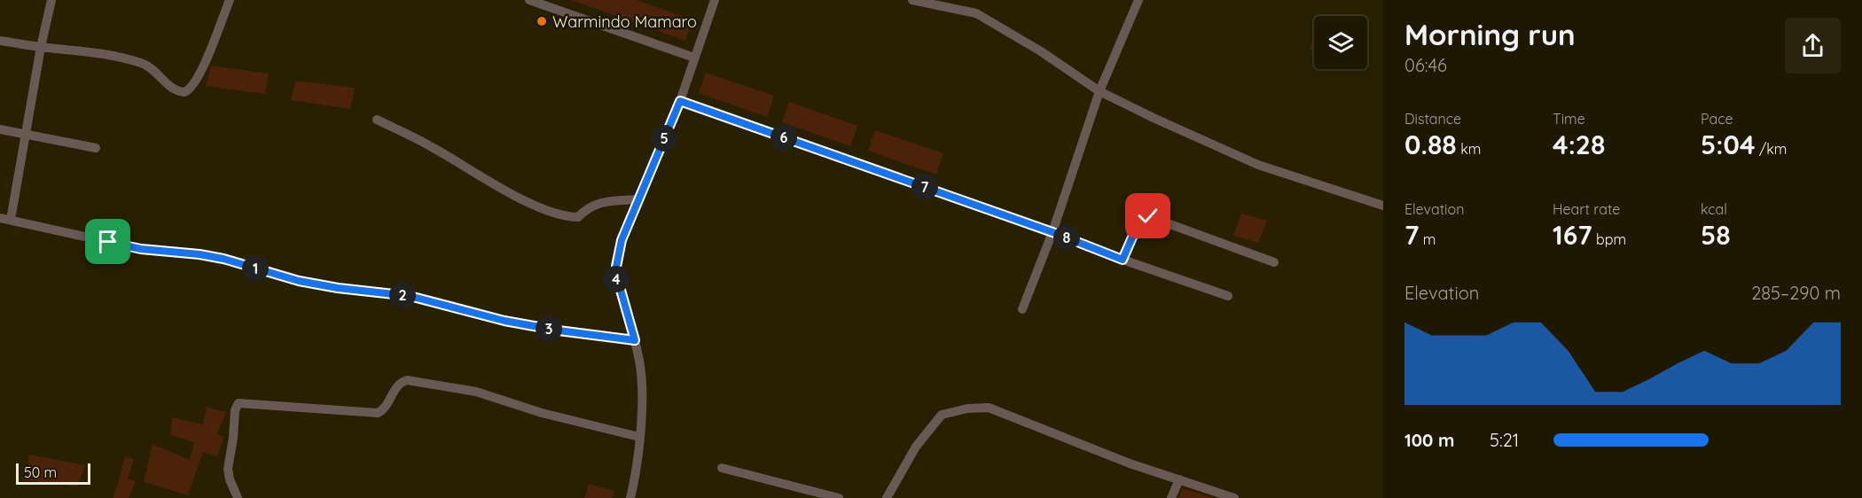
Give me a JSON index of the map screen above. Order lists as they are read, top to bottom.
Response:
{
  "places": ["Warmindo Mamaro"],
  "scale_bar": "50 m",
  "page": {
    "heading": ["Morning run", "06:46"],
    "stats": [
      ["Distance", "0.88 km"],
      ["Time", "4:28"],
      ["Pace", "5:04 /km"],
      ["Elevation", "7 m"],
      ["Heart rate", "167 bpm"],
      ["kcal", "58"]
    ],
    "pins": [
      "6",
      "5",
      "7",
      "8",
      "1",
      "4",
      "2",
      "3"
    ],
    "chart": ["Elevation", "285–290 m"],
    "list": [
      {
        "name": "100 m",
        "note": "5:21"
      }
    ],
    "scale": "50 m"
  }
}
